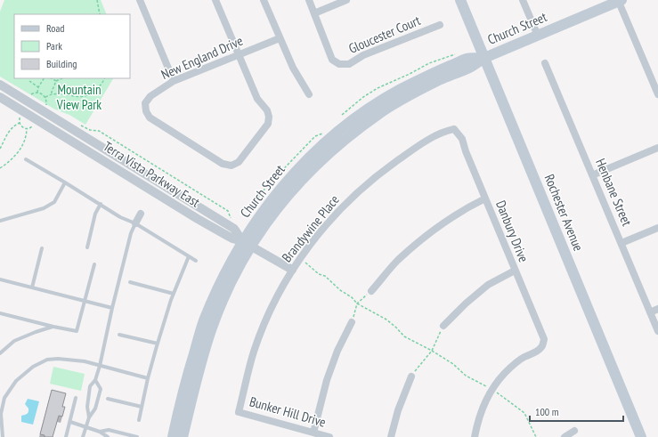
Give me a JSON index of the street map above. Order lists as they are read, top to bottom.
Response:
{
  "streets": {
    "main road": ["Church Street", "Rochester Avenue"],
    "street": [
      "Gloucester Court",
      "New England Drive",
      "Terra Vista Parkway East",
      "Henbane Street",
      "Brandywine Place",
      "Danbury Drive",
      "Bunker Hill Drive"
    ]
  },
  "crossings": [
    ["Church Street", "Terra Vista Parkway East"],
    ["Church Street", "Rochester Avenue"],
    ["Terra Vista Parkway East", "Brandywine Place"],
    ["Brandywine Place", "Danbury Drive"],
    ["Brandywine Place", "Bunker Hill Drive"]
  ],
  "parks": ["Mountain View Park"],
  "legend": ["Road", "Park", "Building"],
  "scale_bar": "100 m"
}
